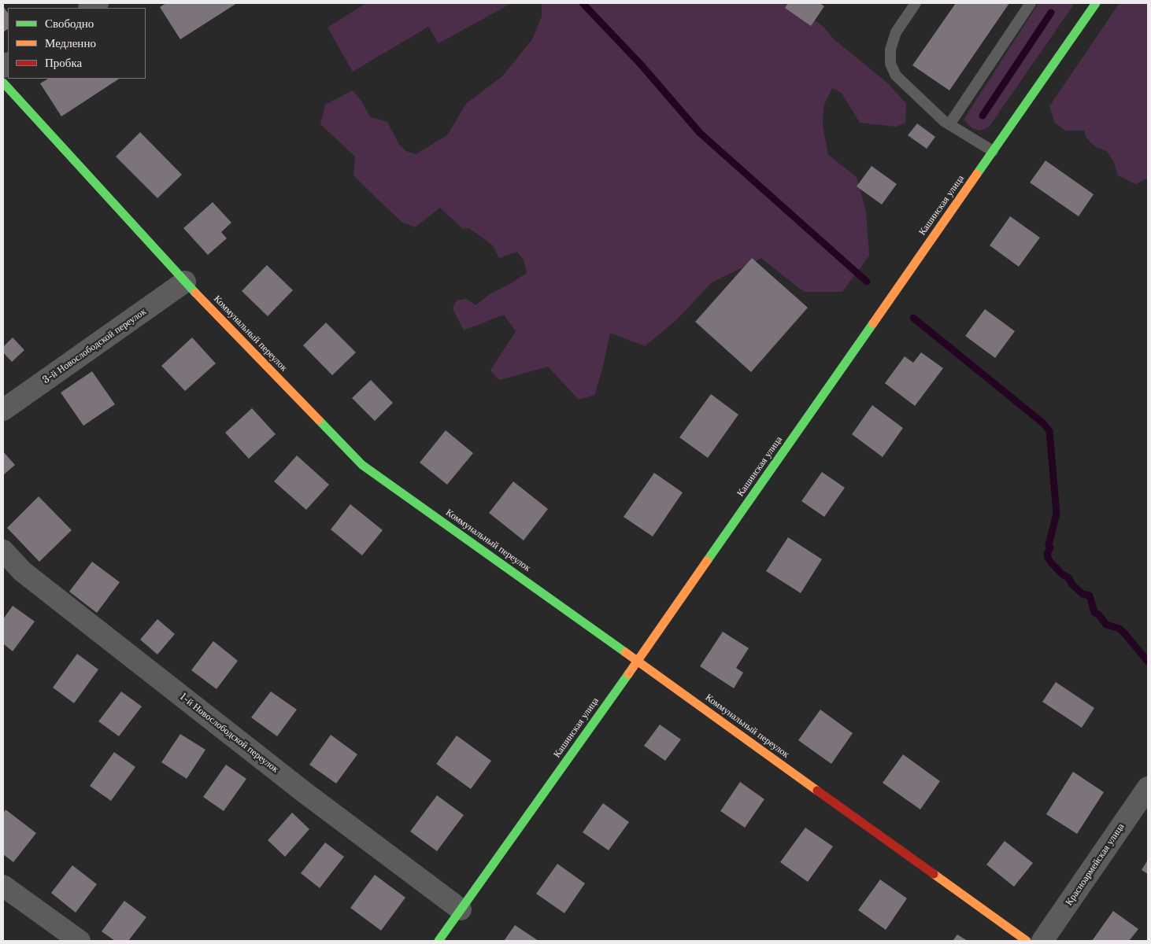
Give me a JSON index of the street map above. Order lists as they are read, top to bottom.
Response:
{
  "streets": {
    "street": [
      "Кашинская улица",
      "Коммунальный переулок",
      "3-й Новослободской переулок",
      "1-й Новослободской переулок",
      "Красноармейская улица"
    ]
  },
  "crossings": [
    ["Кашинская улица", "Коммунальный переулок"],
    ["Кашинская улица", "1-й Новослободской переулок"],
    ["Коммунальный переулок", "3-й Новослободской переулок"]
  ],
  "legend": ["Свободно", "Медленно", "Пробка"]
}
